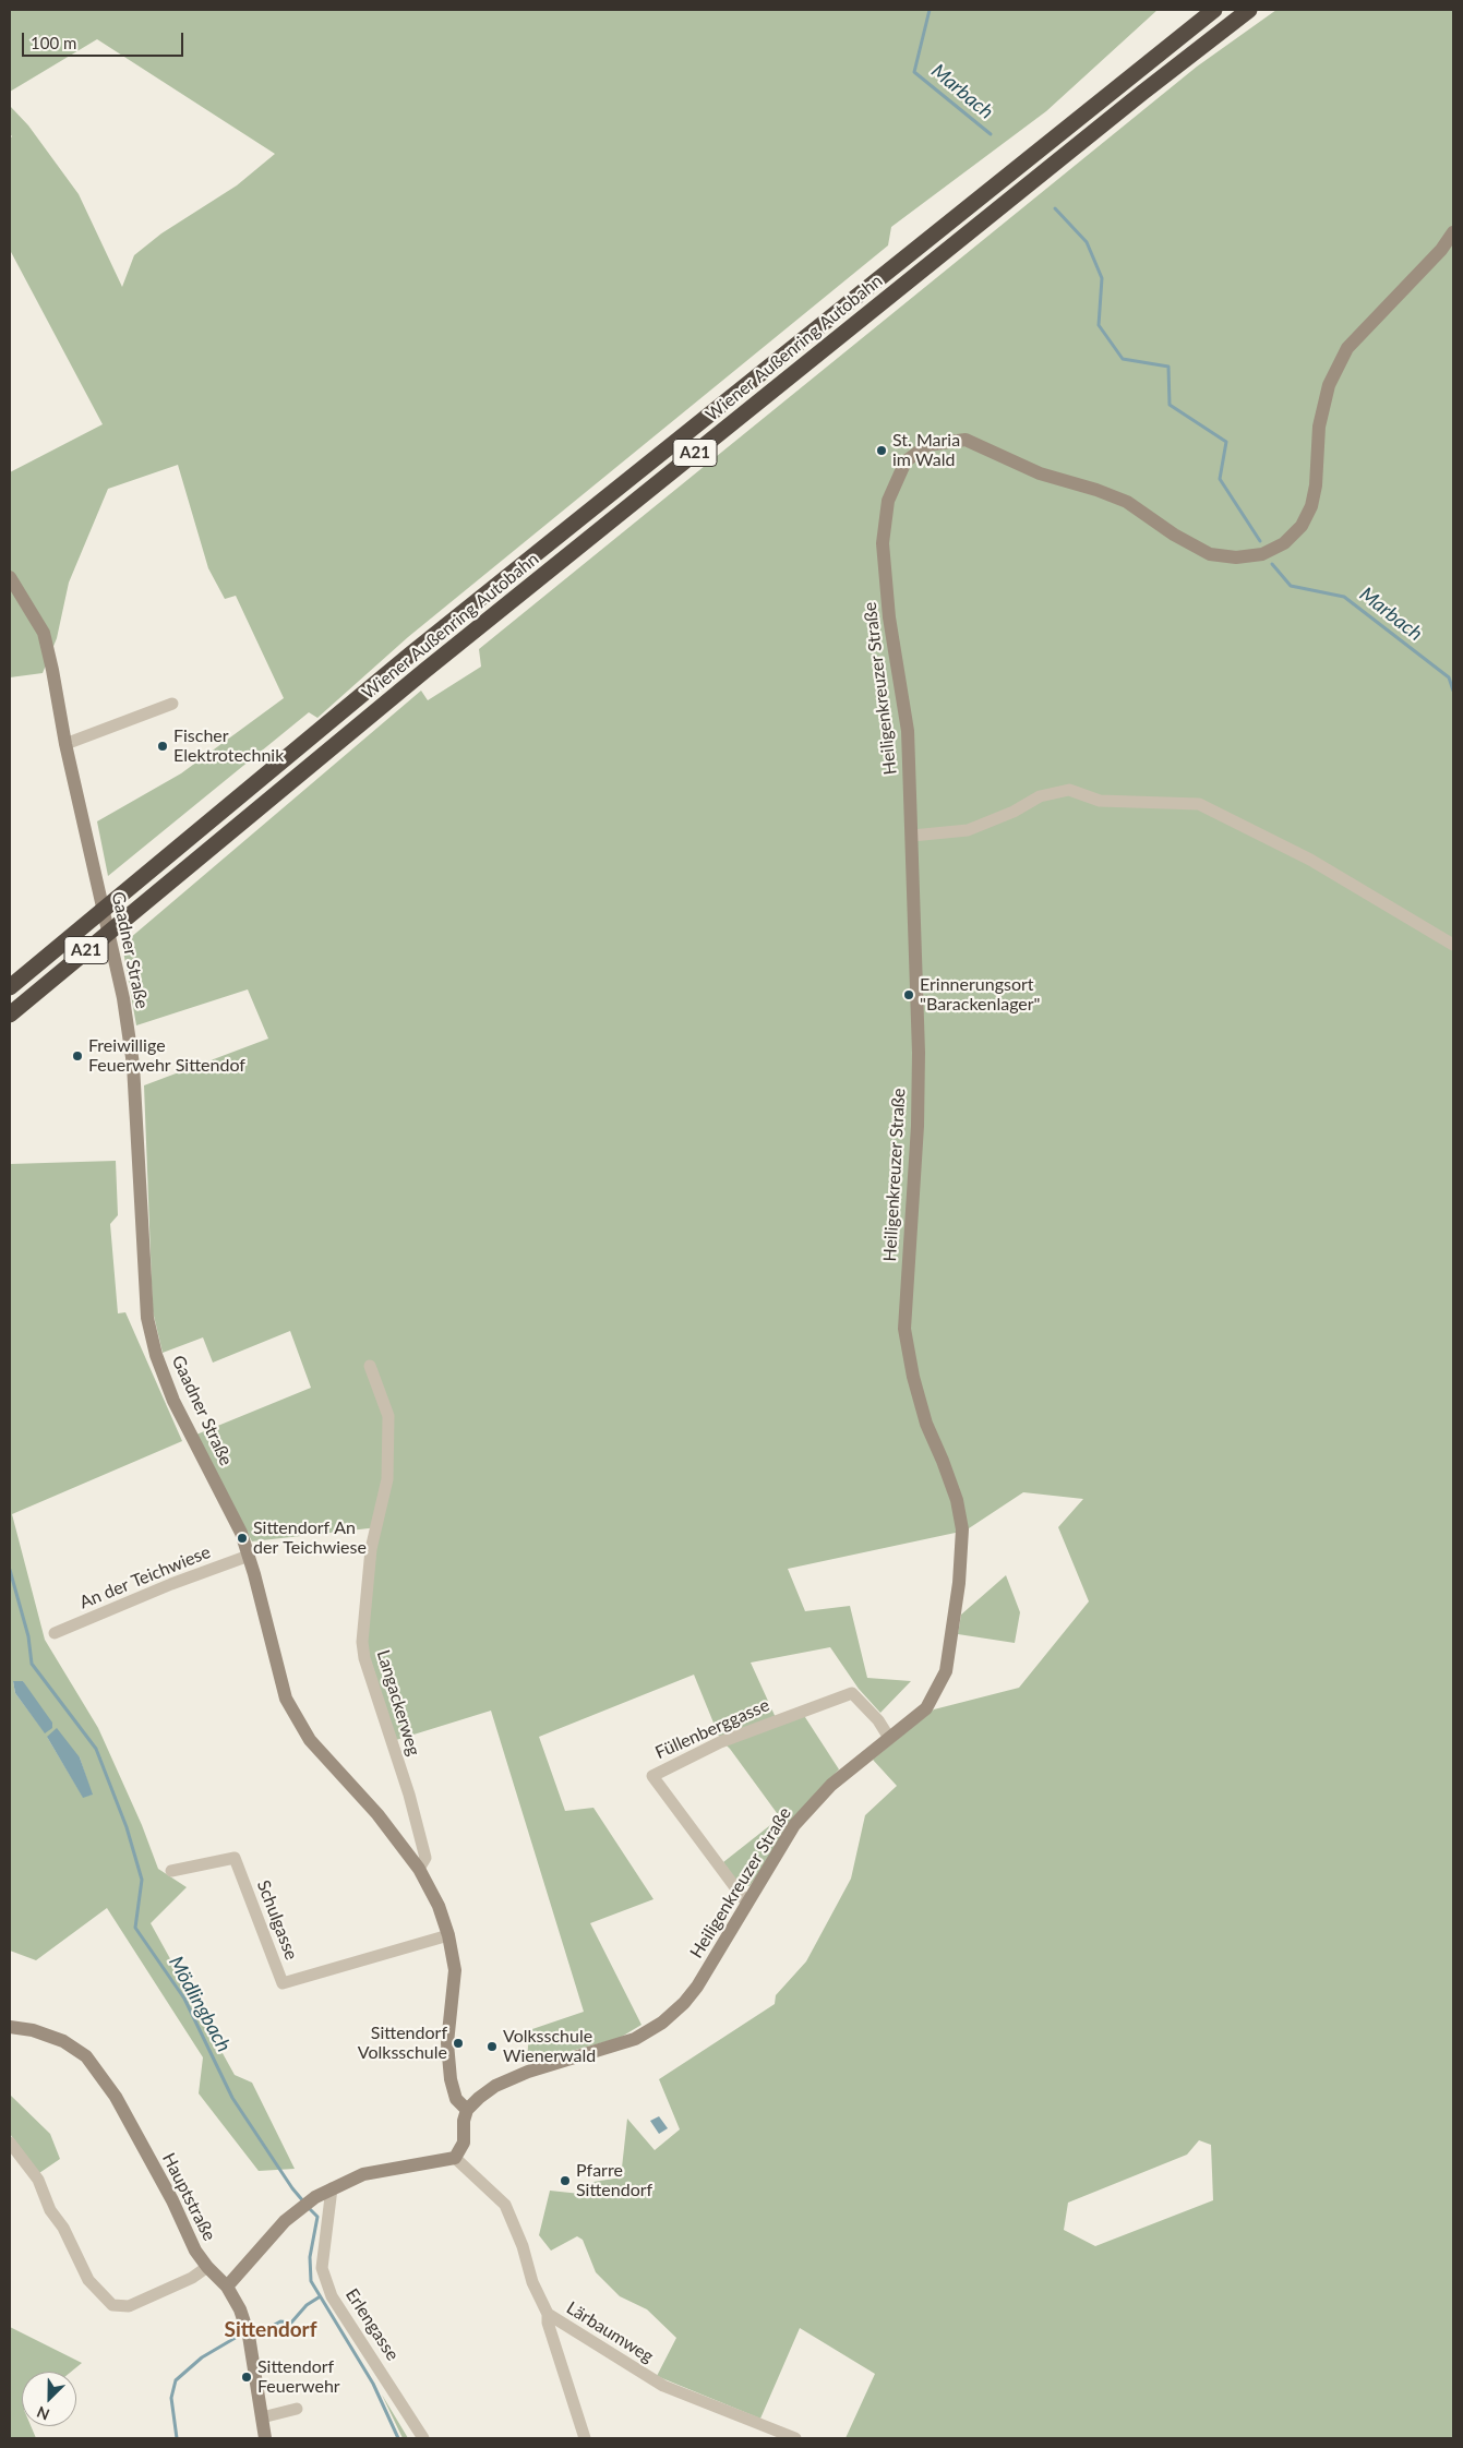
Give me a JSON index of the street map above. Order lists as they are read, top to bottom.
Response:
{
  "streets": {
    "highway": ["Wiener Außenring Autobahn", "A21"],
    "main road": ["Heiligenkreuzer Straße", "Gaadner Straße", "Hauptstraße"],
    "street": [
      "An der Teichwiese",
      "Langackerweg",
      "Füllenberggasse",
      "Schulgasse",
      "Erlengasse",
      "Lärbaumweg"
    ]
  },
  "crossings": [
    ["Heiligenkreuzer Straße", "Gaadner Straße"],
    ["Heiligenkreuzer Straße", "Füllenberggasse"],
    ["Gaadner Straße", "An der Teichwiese"],
    ["Gaadner Straße", "Langackerweg"],
    ["Gaadner Straße", "Schulgasse"]
  ],
  "districts": ["Sittendorf"],
  "water": ["Marbach", "Mödlingbach"],
  "places": [
    "St. Maria im Wald",
    "Fischer Elektrotechnik",
    "Erinnerungsort \"Barackenlager\"",
    "Freiwillige Feuerwehr Sittendof",
    "Sittendorf An der Teichwiese",
    "Sittendorf Volksschule",
    "Volksschule Wienerwald",
    "Pfarre Sittendorf",
    "Sittendorf Feuerwehr"
  ],
  "scale_bar": "100 m",
  "north": "bottom left"
}
